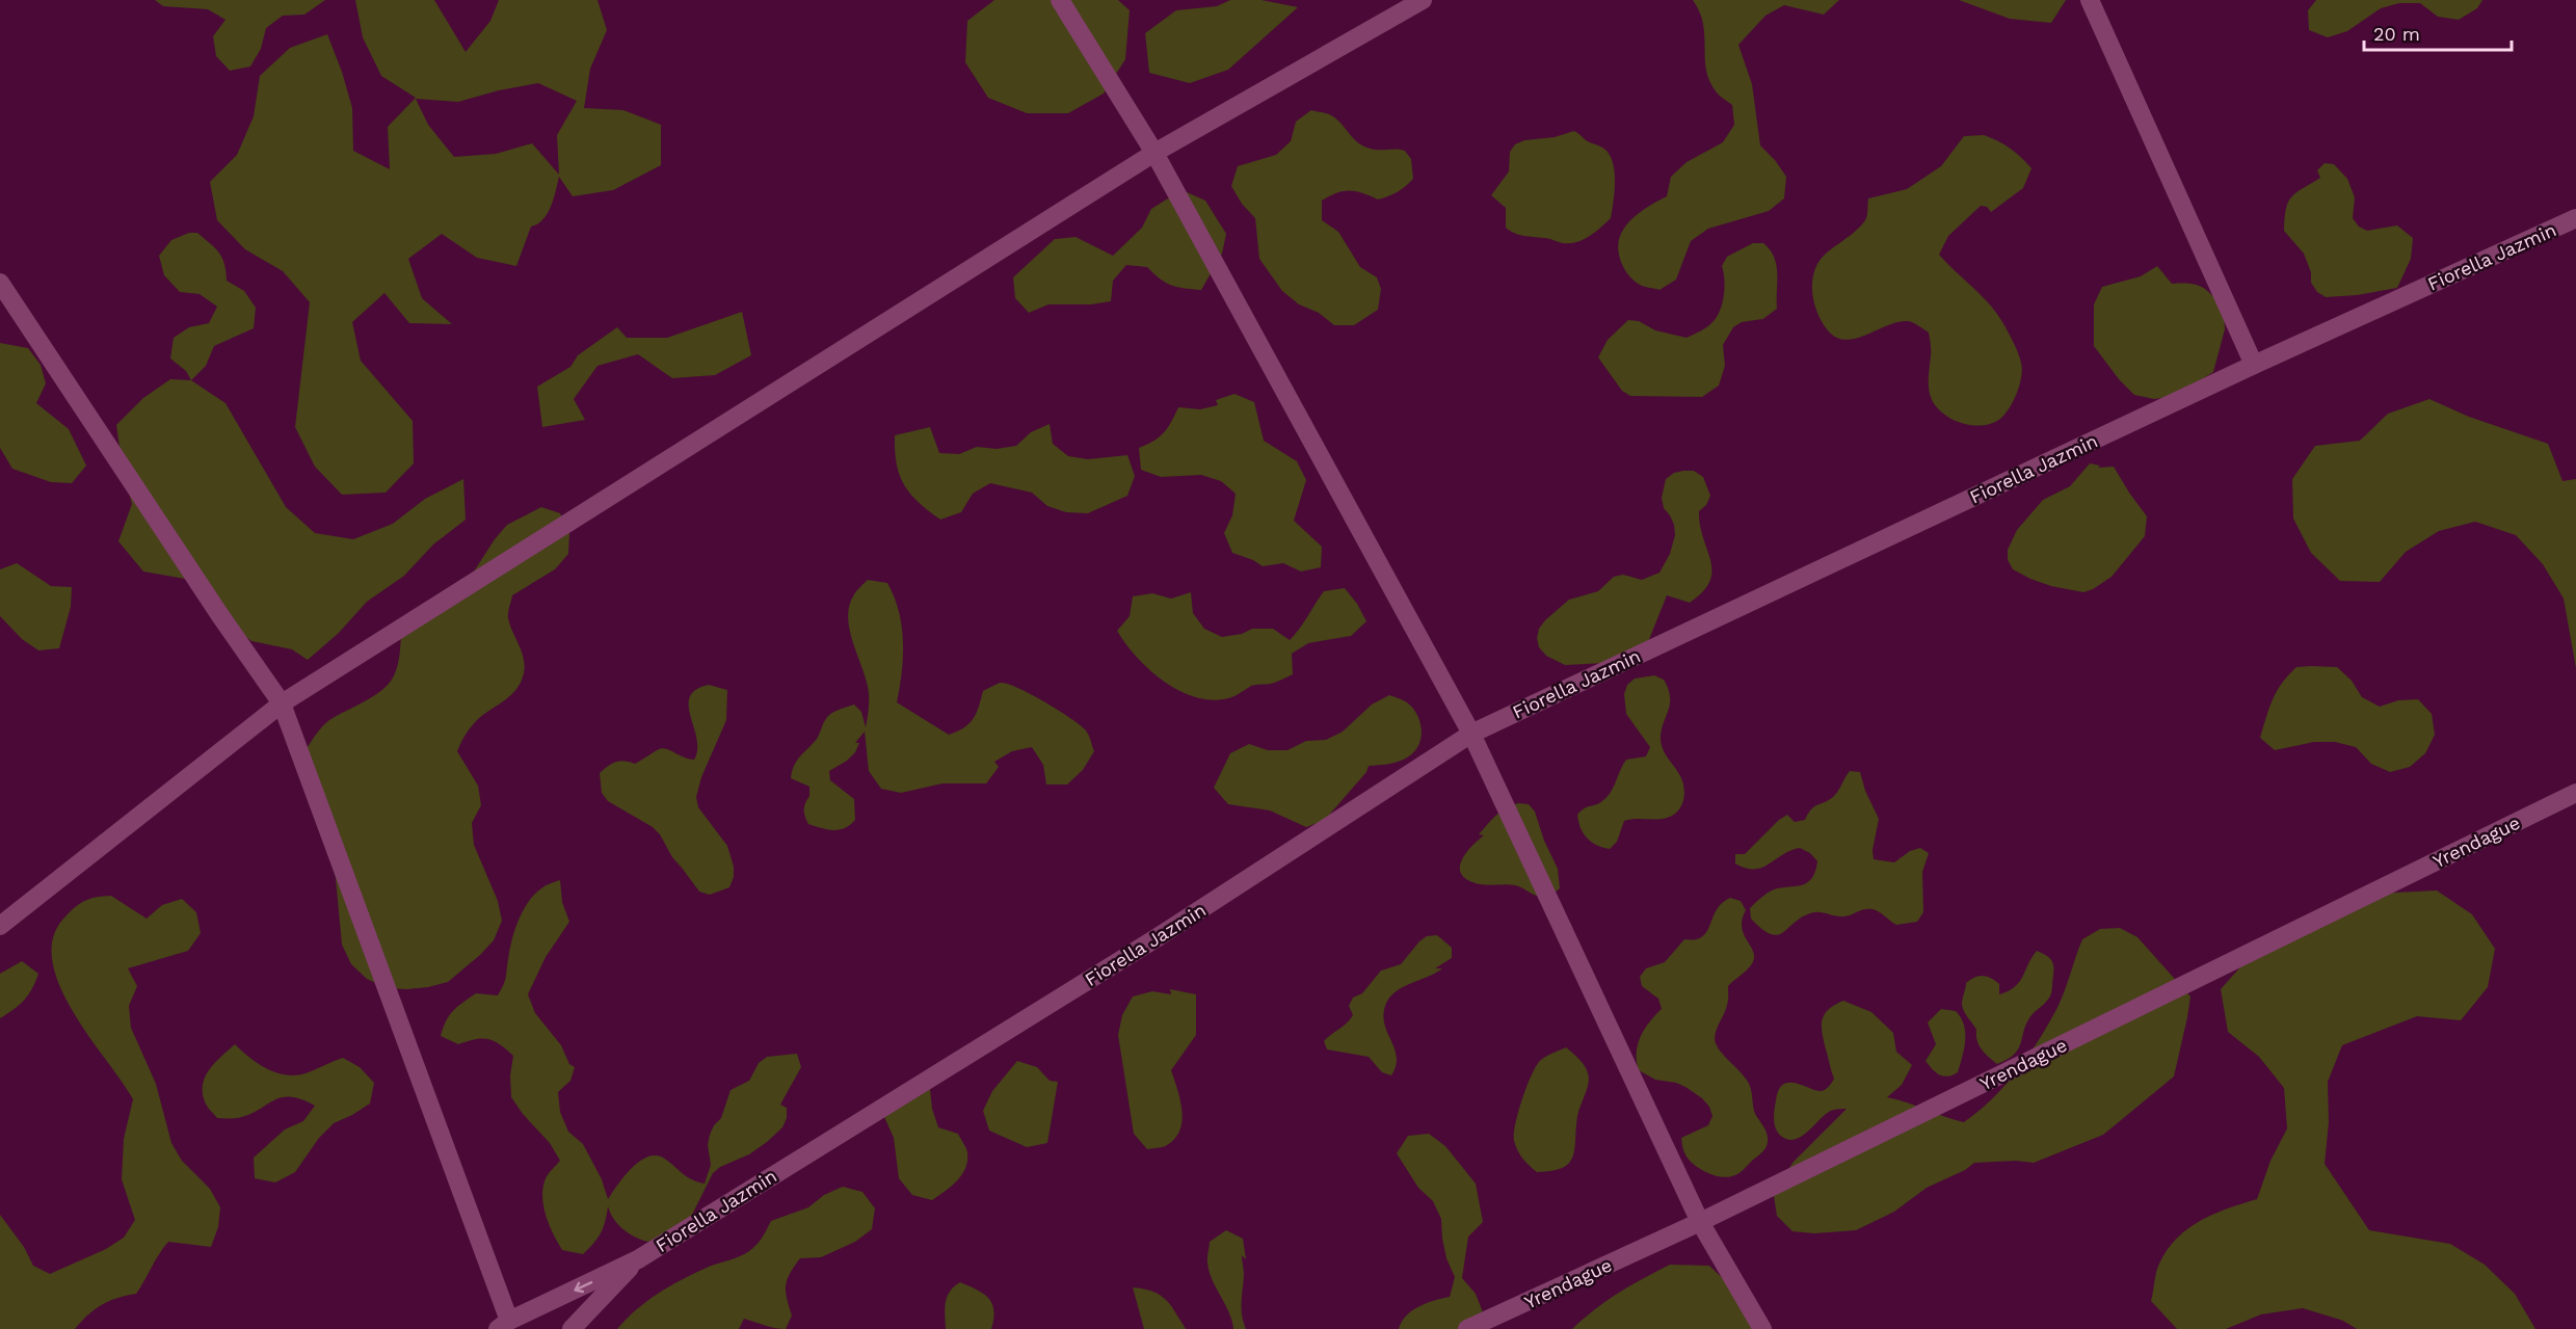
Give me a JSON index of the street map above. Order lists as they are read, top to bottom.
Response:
{
  "streets": {
    "street": ["Fiorella Jazmin", "Yrendague"]
  },
  "scale_bar": "20 m"
}
